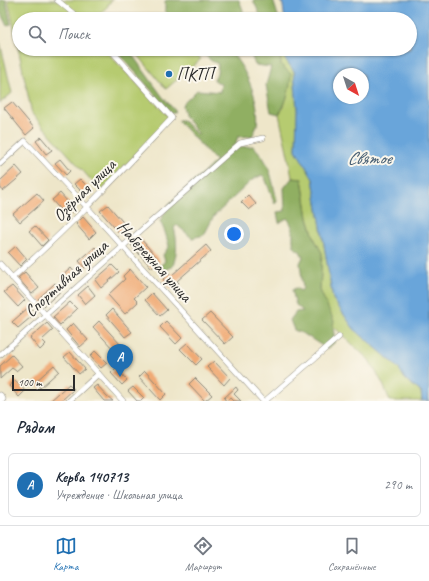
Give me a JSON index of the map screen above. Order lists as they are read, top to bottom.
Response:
{
  "streets": {
    "street": ["Озёрная улица", "Набережная улица", "Спортивная улица"]
  },
  "crossings": [
    ["Озёрная улица", "Набережная улица"],
    ["Набережная улица", "Спортивная улица"]
  ],
  "water": ["Святое"],
  "places": ["ПКТП"],
  "scale_bar": "100 m",
  "north": "bottom right",
  "page": {
    "search": "Поиск",
    "pins": "A",
    "scale": "100 m",
    "heading": "Рядом",
    "list": [
      {
        "mark": "A",
        "name": "Керва 140713",
        "note": "Учреждение · Школьная улица",
        "value": "290 m"
      }
    ],
    "nav": ["Карта", "Маршрут", "Сохранённые"]
  }
}
